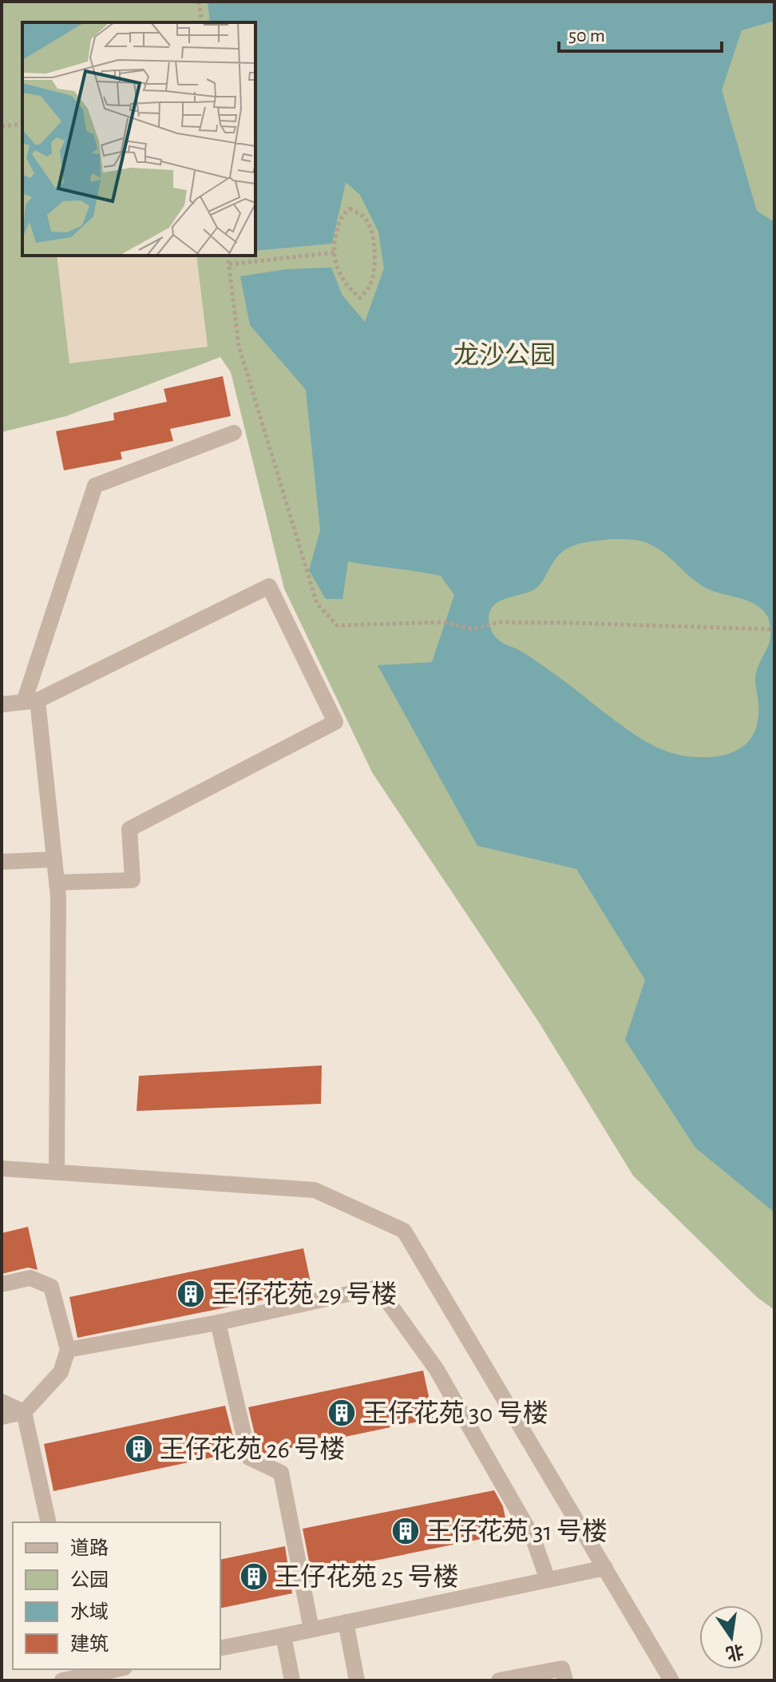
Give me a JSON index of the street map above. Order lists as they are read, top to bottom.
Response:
{
  "parks": ["龙沙公园"],
  "places": {
    "building": [
      "王仔花苑 29 号楼",
      "王仔花苑 30 号楼",
      "王仔花苑 26 号楼",
      "王仔花苑 31 号楼",
      "王仔花苑 25 号楼"
    ]
  },
  "legend": [
    "道路",
    "公园",
    "水域",
    "建筑"
  ],
  "scale_bar": "50 m",
  "north": "bottom"
}
